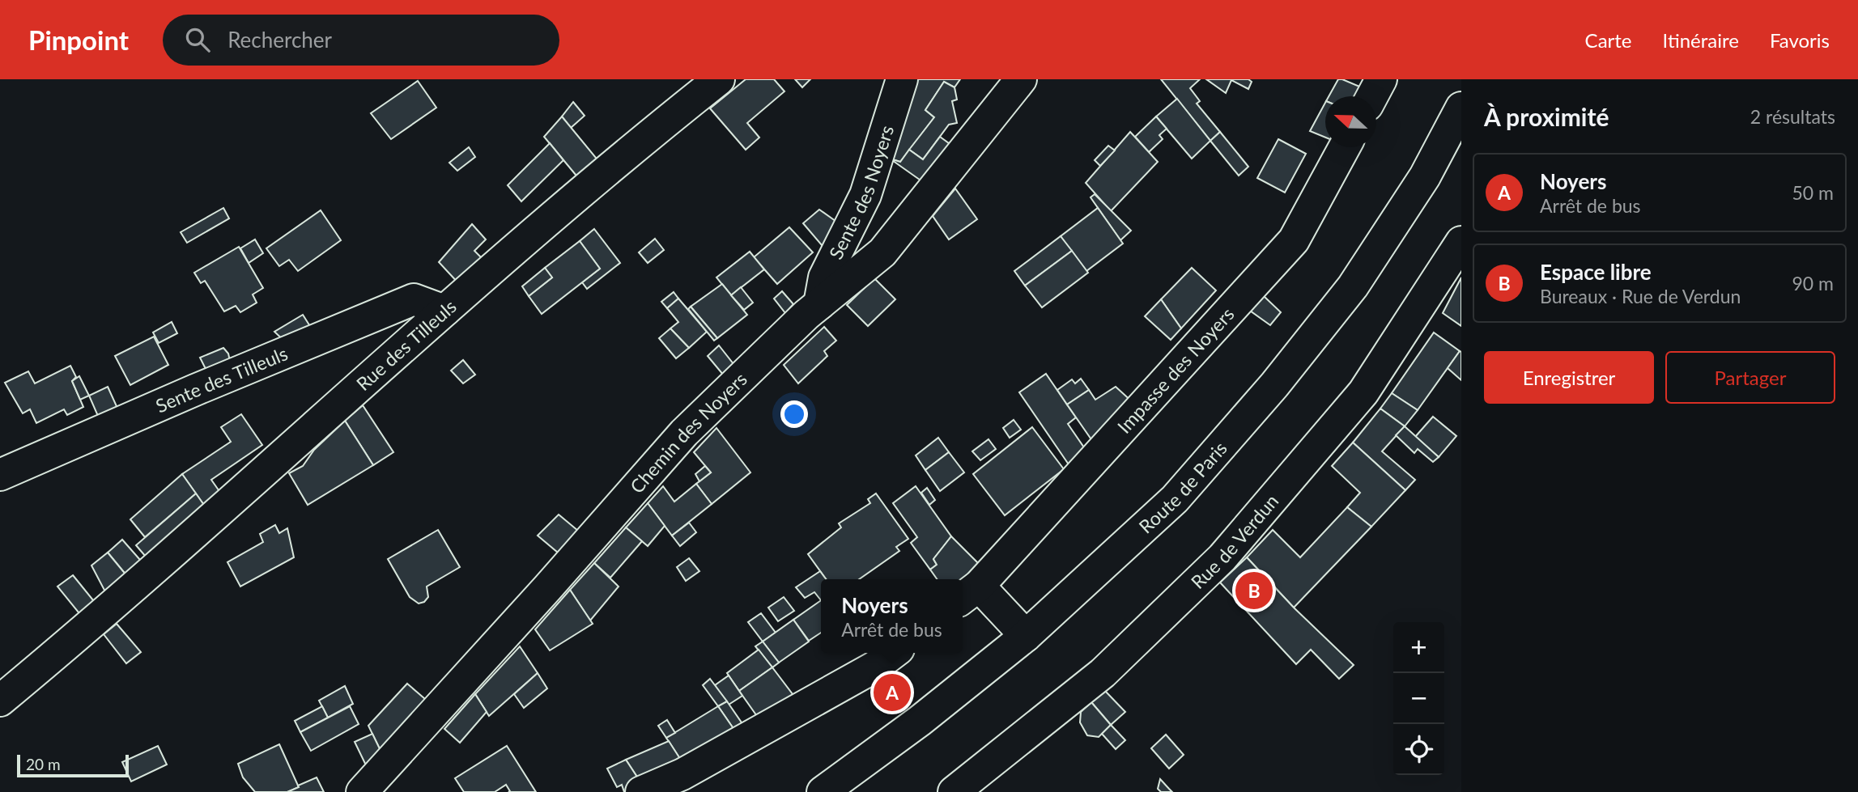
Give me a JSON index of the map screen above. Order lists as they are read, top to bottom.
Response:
{
  "streets": {
    "street": [
      "Sente des Noyers",
      "Rue des Tilleuls",
      "Impasse des Noyers",
      "Sente des Tilleuls",
      "Chemin des Noyers",
      "Route de Paris",
      "Rue de Verdun"
    ]
  },
  "crossings": [
    ["Sente des Noyers", "Chemin des Noyers"],
    ["Rue des Tilleuls", "Sente des Tilleuls"]
  ],
  "scale_bar": "20 m",
  "north": "left",
  "page": {
    "header": "Pinpoint",
    "search": "Rechercher",
    "nav": ["Carte", "Itinéraire", "Favoris"],
    "heading": ["À proximité", "2 résultats"],
    "list": [
      {
        "mark": "A",
        "name": "Noyers",
        "note": "Arrêt de bus",
        "value": "50 m"
      },
      {
        "mark": "B",
        "name": "Espace libre",
        "note": "Bureaux · Rue de Verdun",
        "value": "90 m"
      }
    ],
    "buttons": ["Enregistrer", "Partager"],
    "pins": ["B", "A"],
    "popup": ["Noyers", "Arrêt de bus"],
    "map_buttons": ["+", "−"],
    "scale": "20 m"
  }
}
